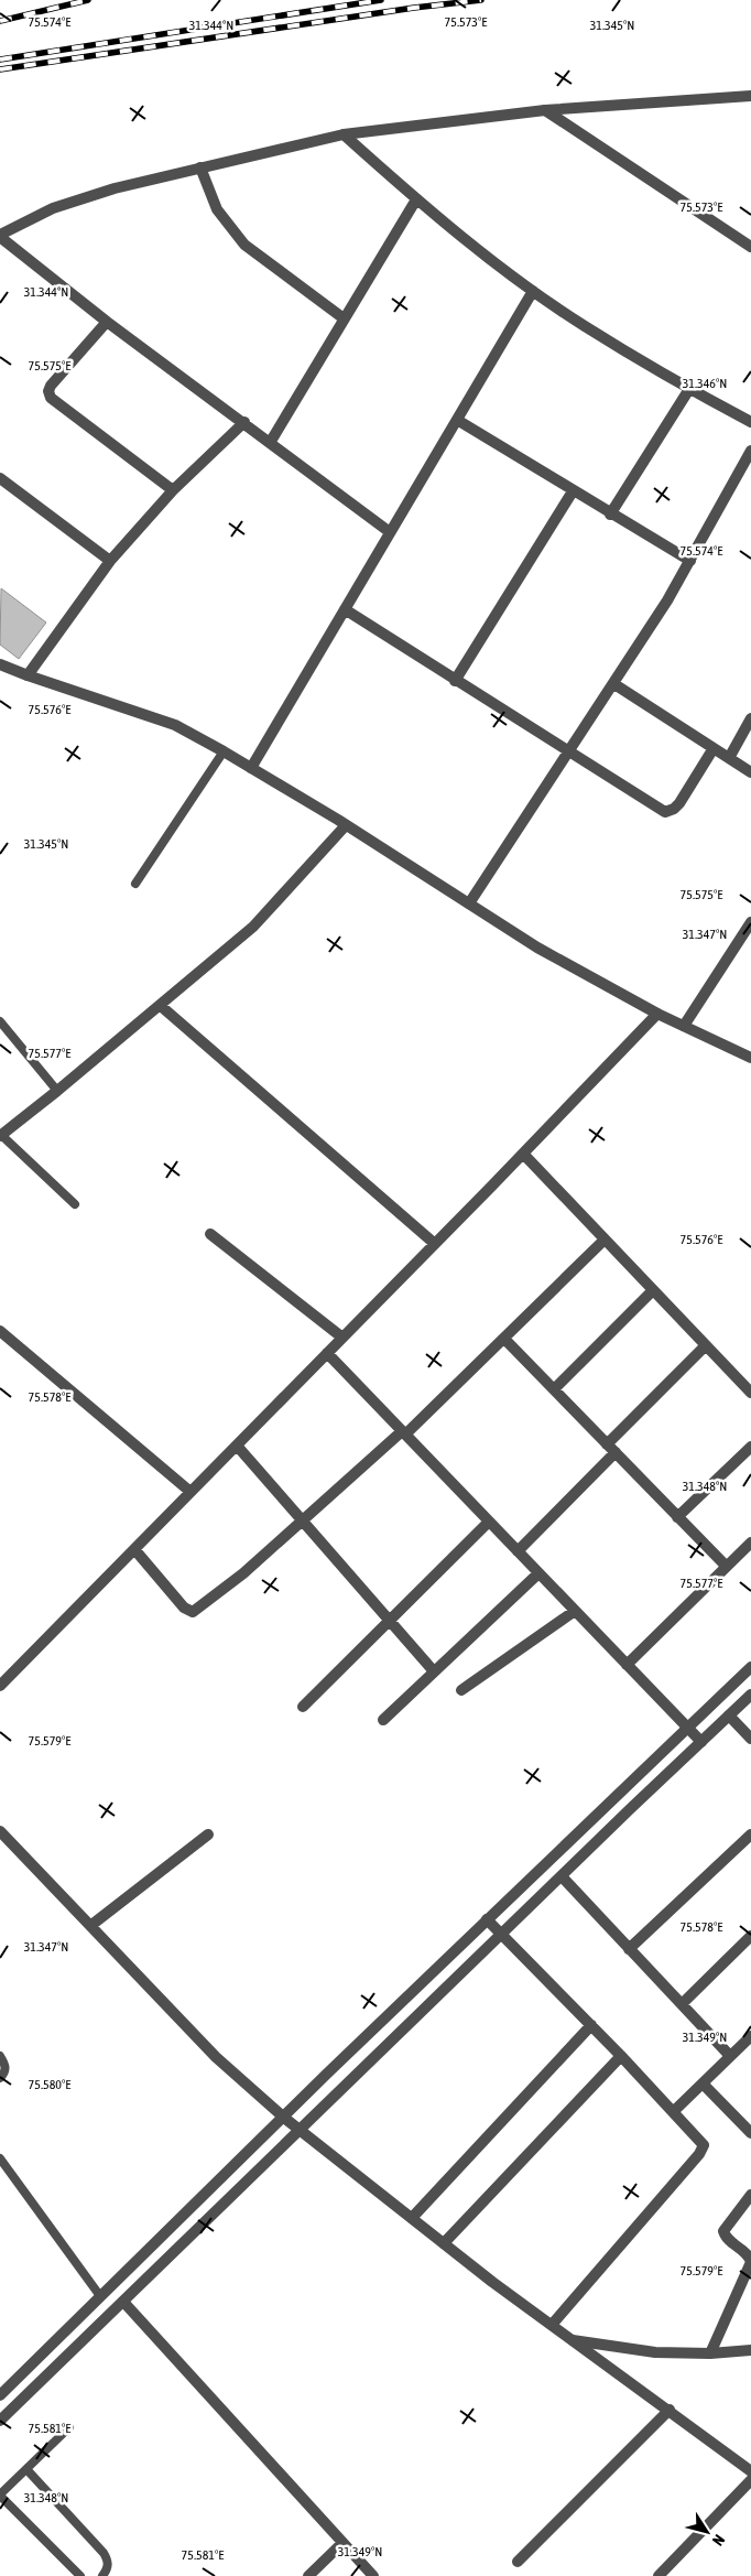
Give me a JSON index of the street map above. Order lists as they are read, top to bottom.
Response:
{
  "north": "bottom right",
  "coordinates": [
    "75.574°E",
    "75.573°E",
    "31.344°N",
    "31.345°N",
    "75.575°E",
    "31.346°N",
    "75.576°E",
    "31.347°N",
    "75.577°E",
    "75.578°E",
    "31.348°N",
    "75.579°E",
    "31.349°N",
    "75.580°E",
    "75.581°E"
  ]
}
